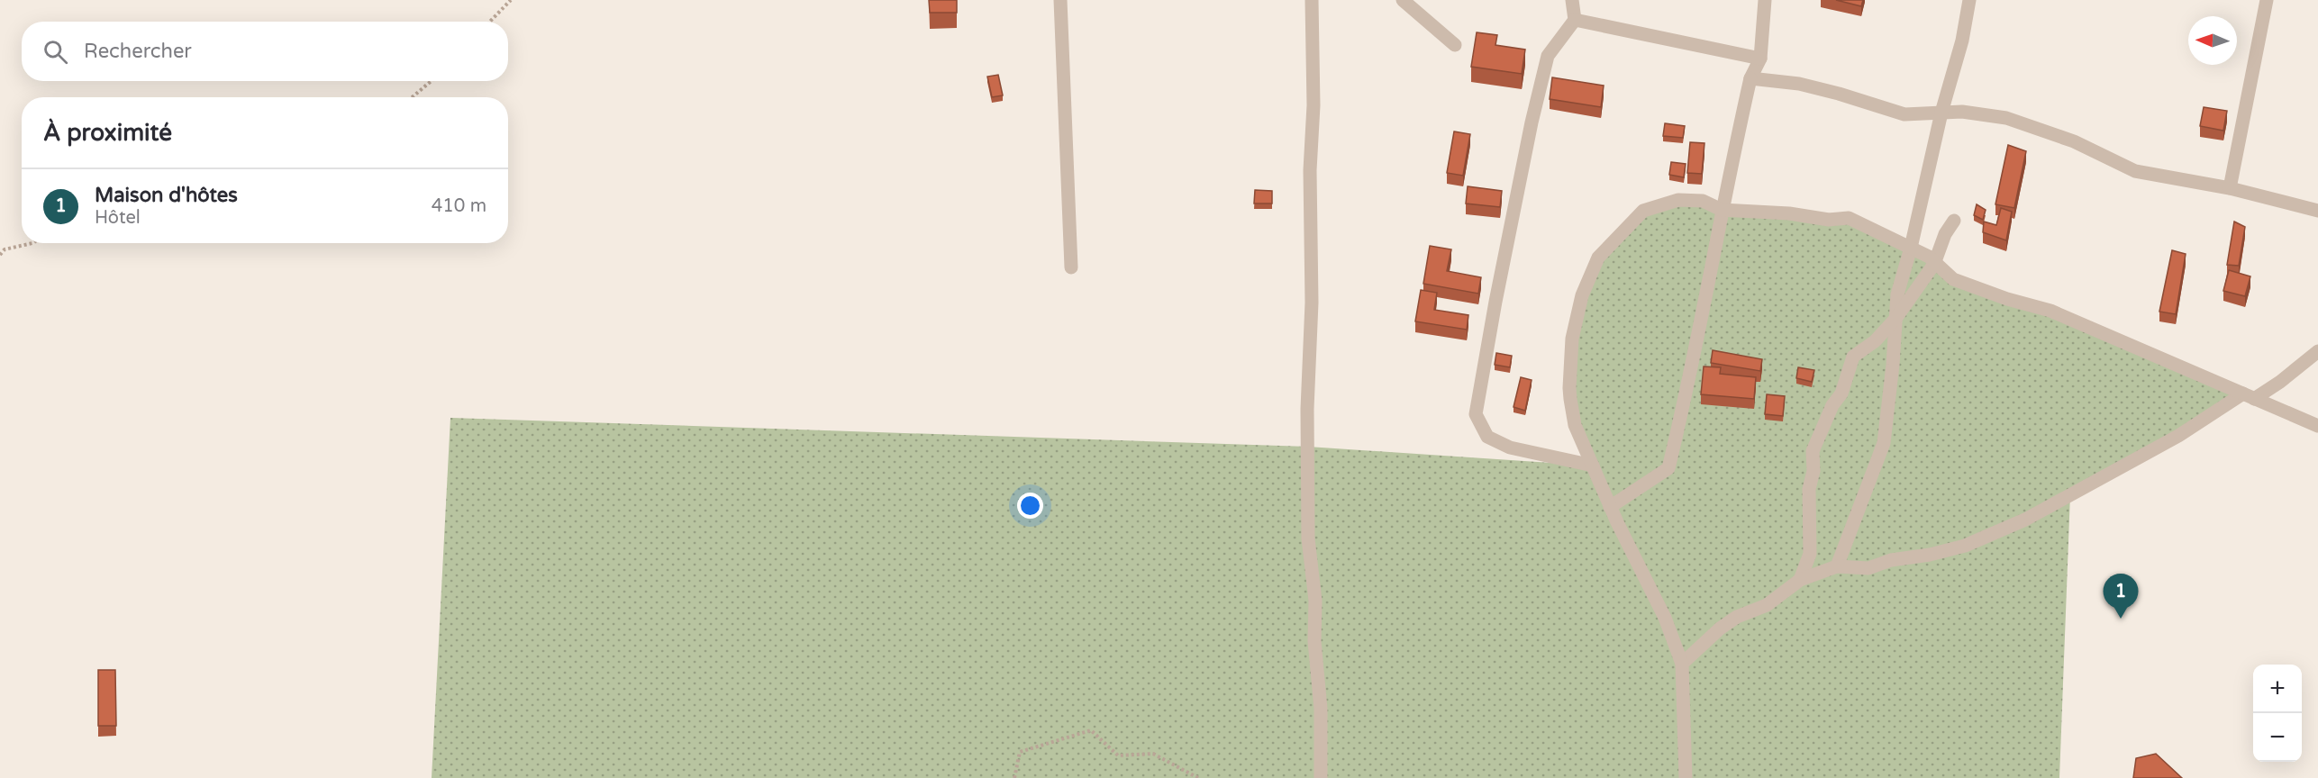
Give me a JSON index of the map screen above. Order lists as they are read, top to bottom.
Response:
{
  "north": "left",
  "page": {
    "search": "Rechercher",
    "heading": "À proximité",
    "list": [
      {
        "mark": "1",
        "name": "Maison d'hôtes",
        "note": "Hôtel",
        "value": "410 m"
      }
    ],
    "pins": "1",
    "map_buttons": ["+", "−"]
  }
}
